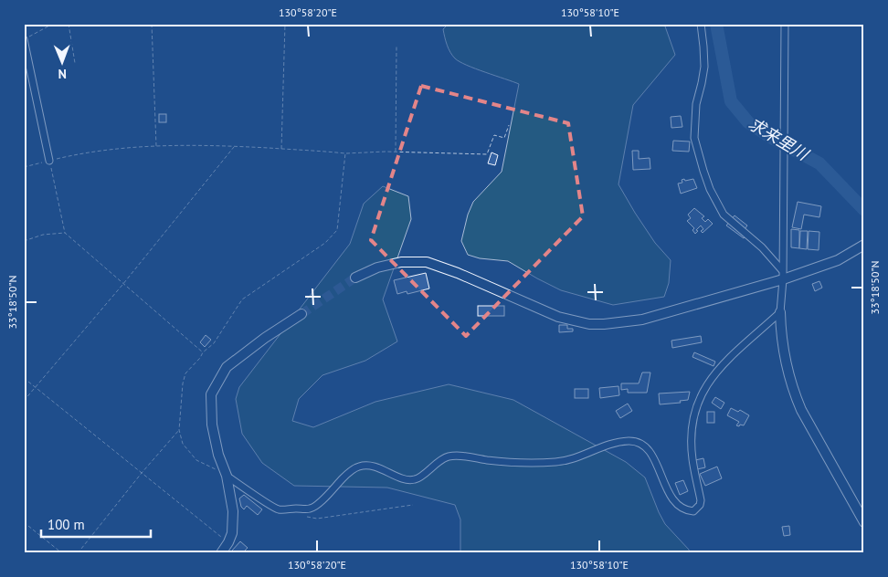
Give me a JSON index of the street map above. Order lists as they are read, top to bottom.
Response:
{
  "water": ["求来里川"],
  "scale_bar": "100 m",
  "north": "bottom",
  "coordinates": ["130°58'20\"E", "130°58'10\"E", "33°18'50\"N"]
}
